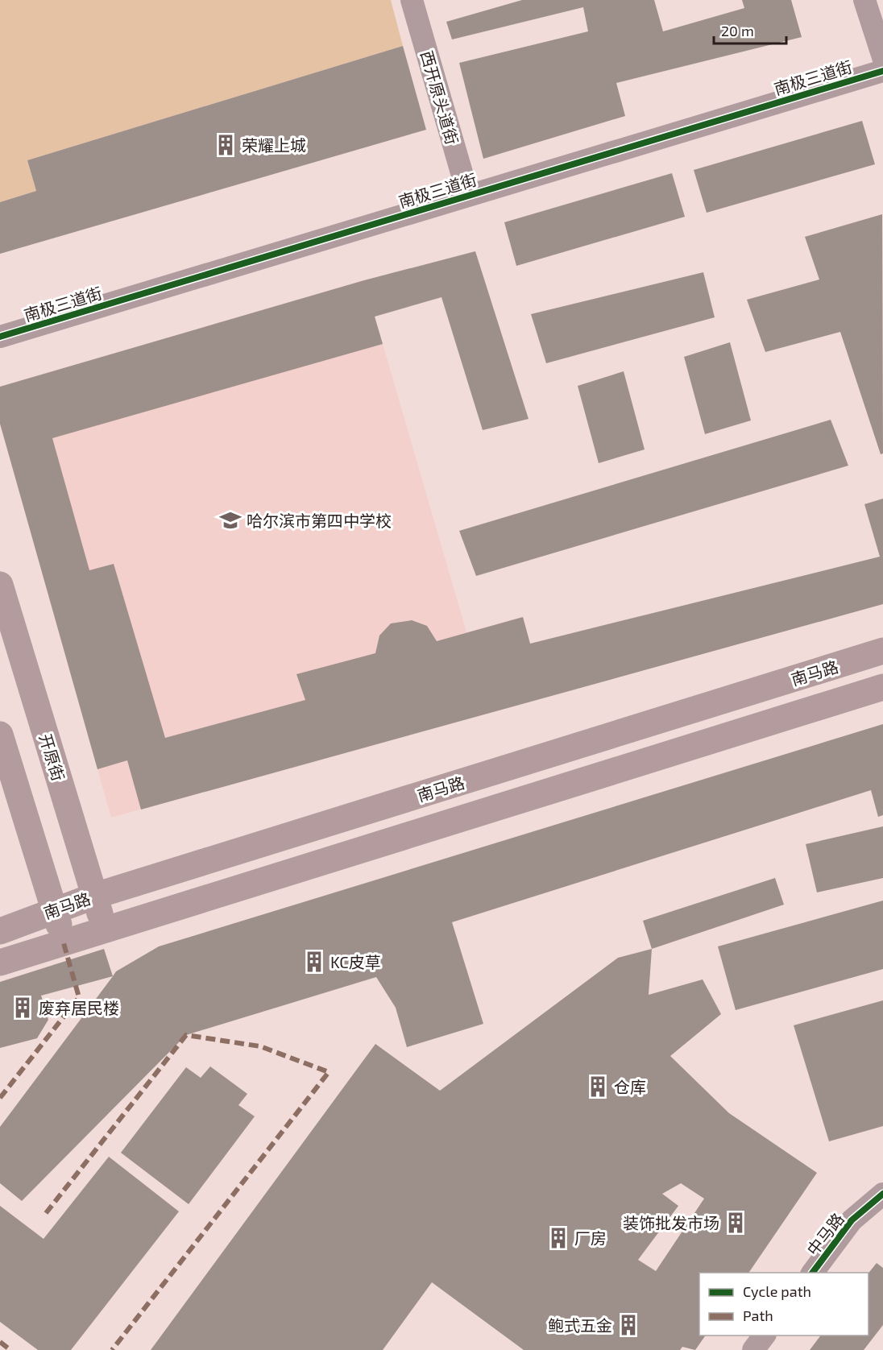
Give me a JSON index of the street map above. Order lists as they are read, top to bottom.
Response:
{
  "streets": {
    "main road": ["南马路", "开原街"],
    "street": ["南极三道街", "西开原头道街", "中马路"]
  },
  "crossings": [
    ["南极三道街", "西开原头道街"],
    ["南马路", "开原街"]
  ],
  "places": {
    "building": [
      "荣耀上城",
      "KC皮草",
      "废弃居民楼",
      "仓库",
      "装饰批发市场",
      "厂房",
      "鲍式五金"
    ],
    "school or university": ["哈尔滨市第四中学校"]
  },
  "legend": ["Cycle path", "Path"],
  "scale_bar": "20 m"
}
